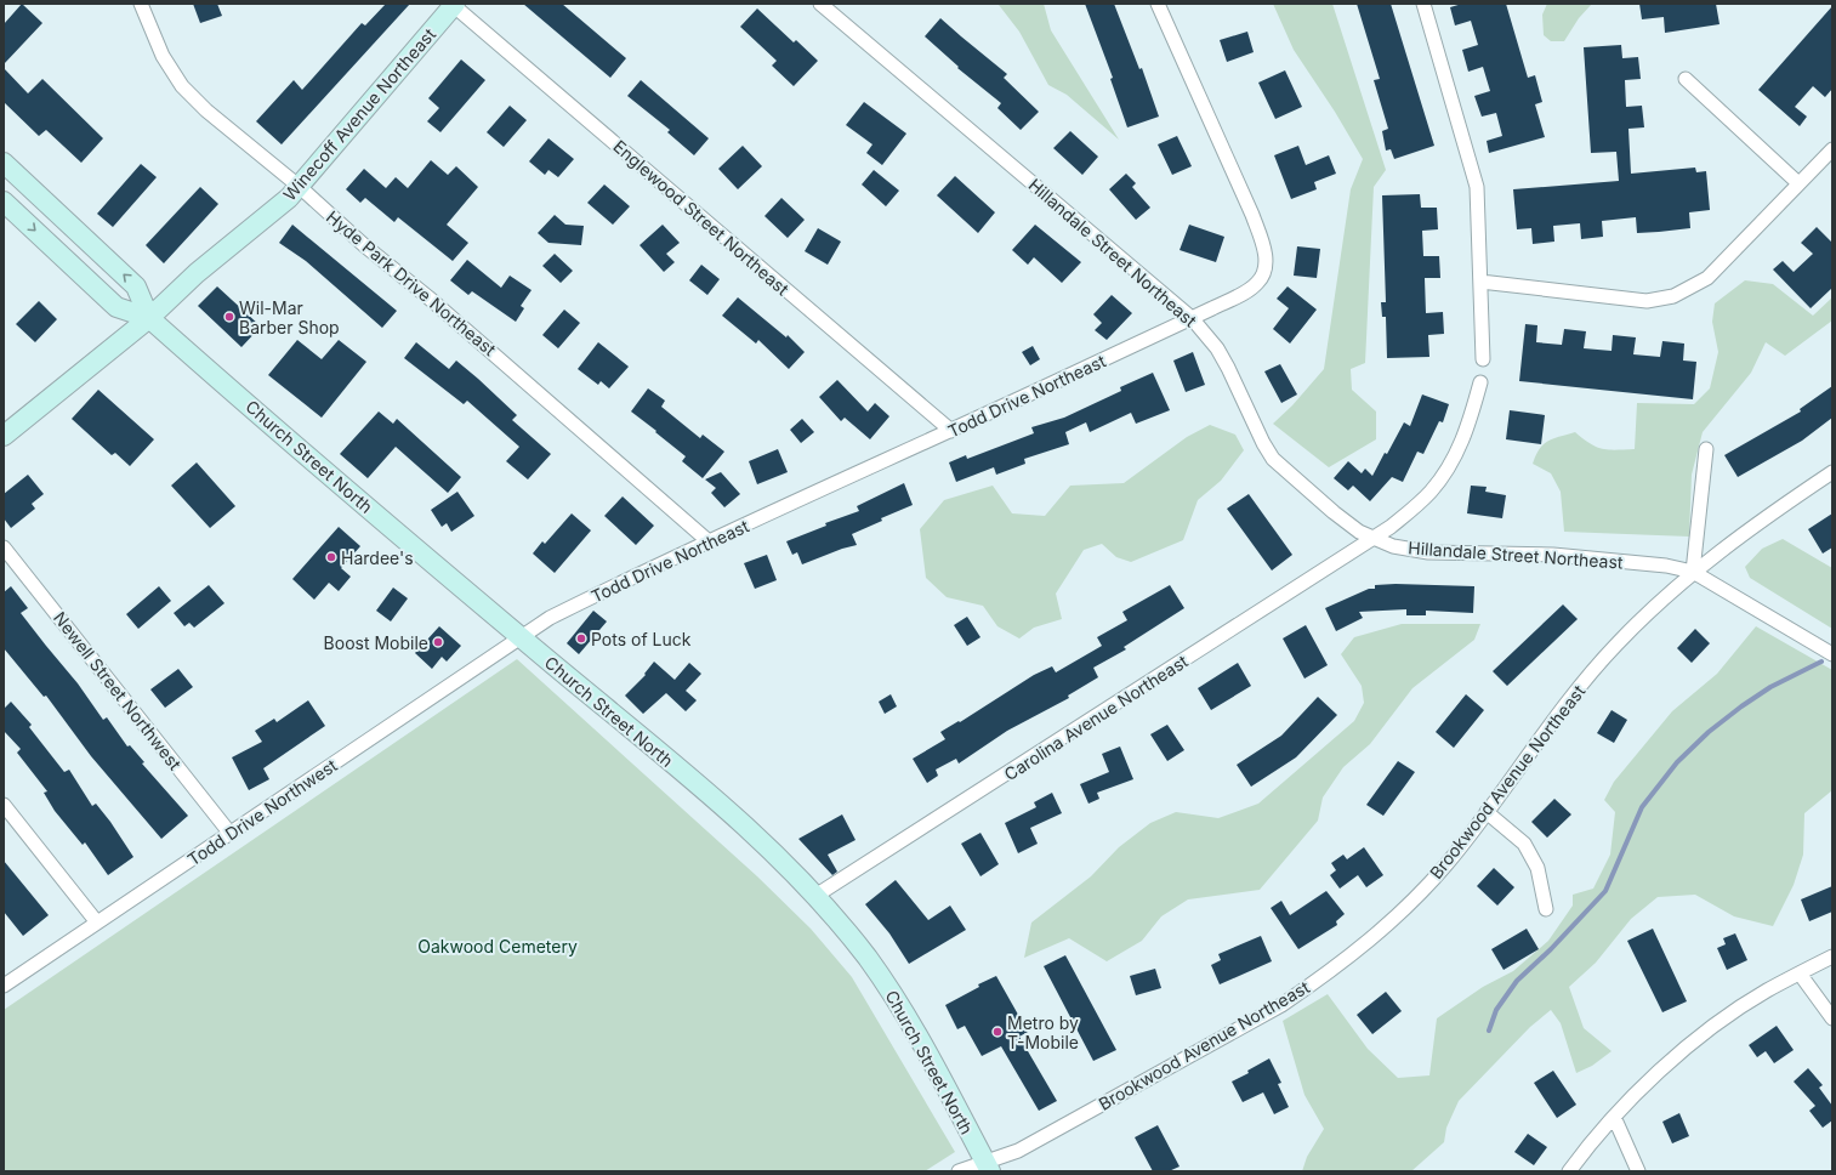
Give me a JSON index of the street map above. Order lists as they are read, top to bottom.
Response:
{
  "streets": {
    "main road": ["Winecoff Avenue Northeast", "Church Street North"],
    "street": [
      "Englewood Street Northeast",
      "Hillandale Street Northeast",
      "Hyde Park Drive Northeast",
      "Todd Drive Northeast",
      "Newell Street Northwest",
      "Carolina Avenue Northeast",
      "Brookwood Avenue Northeast",
      "Todd Drive Northwest"
    ]
  },
  "crossings": [
    ["Winecoff Avenue Northeast", "Englewood Street Northeast"],
    ["Winecoff Avenue Northeast", "Hyde Park Drive Northeast"],
    ["Winecoff Avenue Northeast", "Church Street North"],
    ["Englewood Street Northeast", "Todd Drive Northeast"],
    ["Hillandale Street Northeast", "Todd Drive Northeast"],
    ["Hillandale Street Northeast", "Carolina Avenue Northeast"],
    ["Hillandale Street Northeast", "Brookwood Avenue Northeast"],
    ["Hyde Park Drive Northeast", "Todd Drive Northeast"],
    ["Todd Drive Northeast", "Church Street North"],
    ["Todd Drive Northeast", "Todd Drive Northwest"],
    ["Church Street North", "Carolina Avenue Northeast"],
    ["Church Street North", "Brookwood Avenue Northeast"],
    ["Church Street North", "Todd Drive Northwest"],
    ["Newell Street Northwest", "Todd Drive Northwest"]
  ],
  "parks": ["Oakwood Cemetery"],
  "places": [
    "Wil-Mar Barber Shop",
    "Hardee's",
    "Pots of Luck",
    "Boost Mobile",
    "Metro by T-Mobile"
  ]
}
